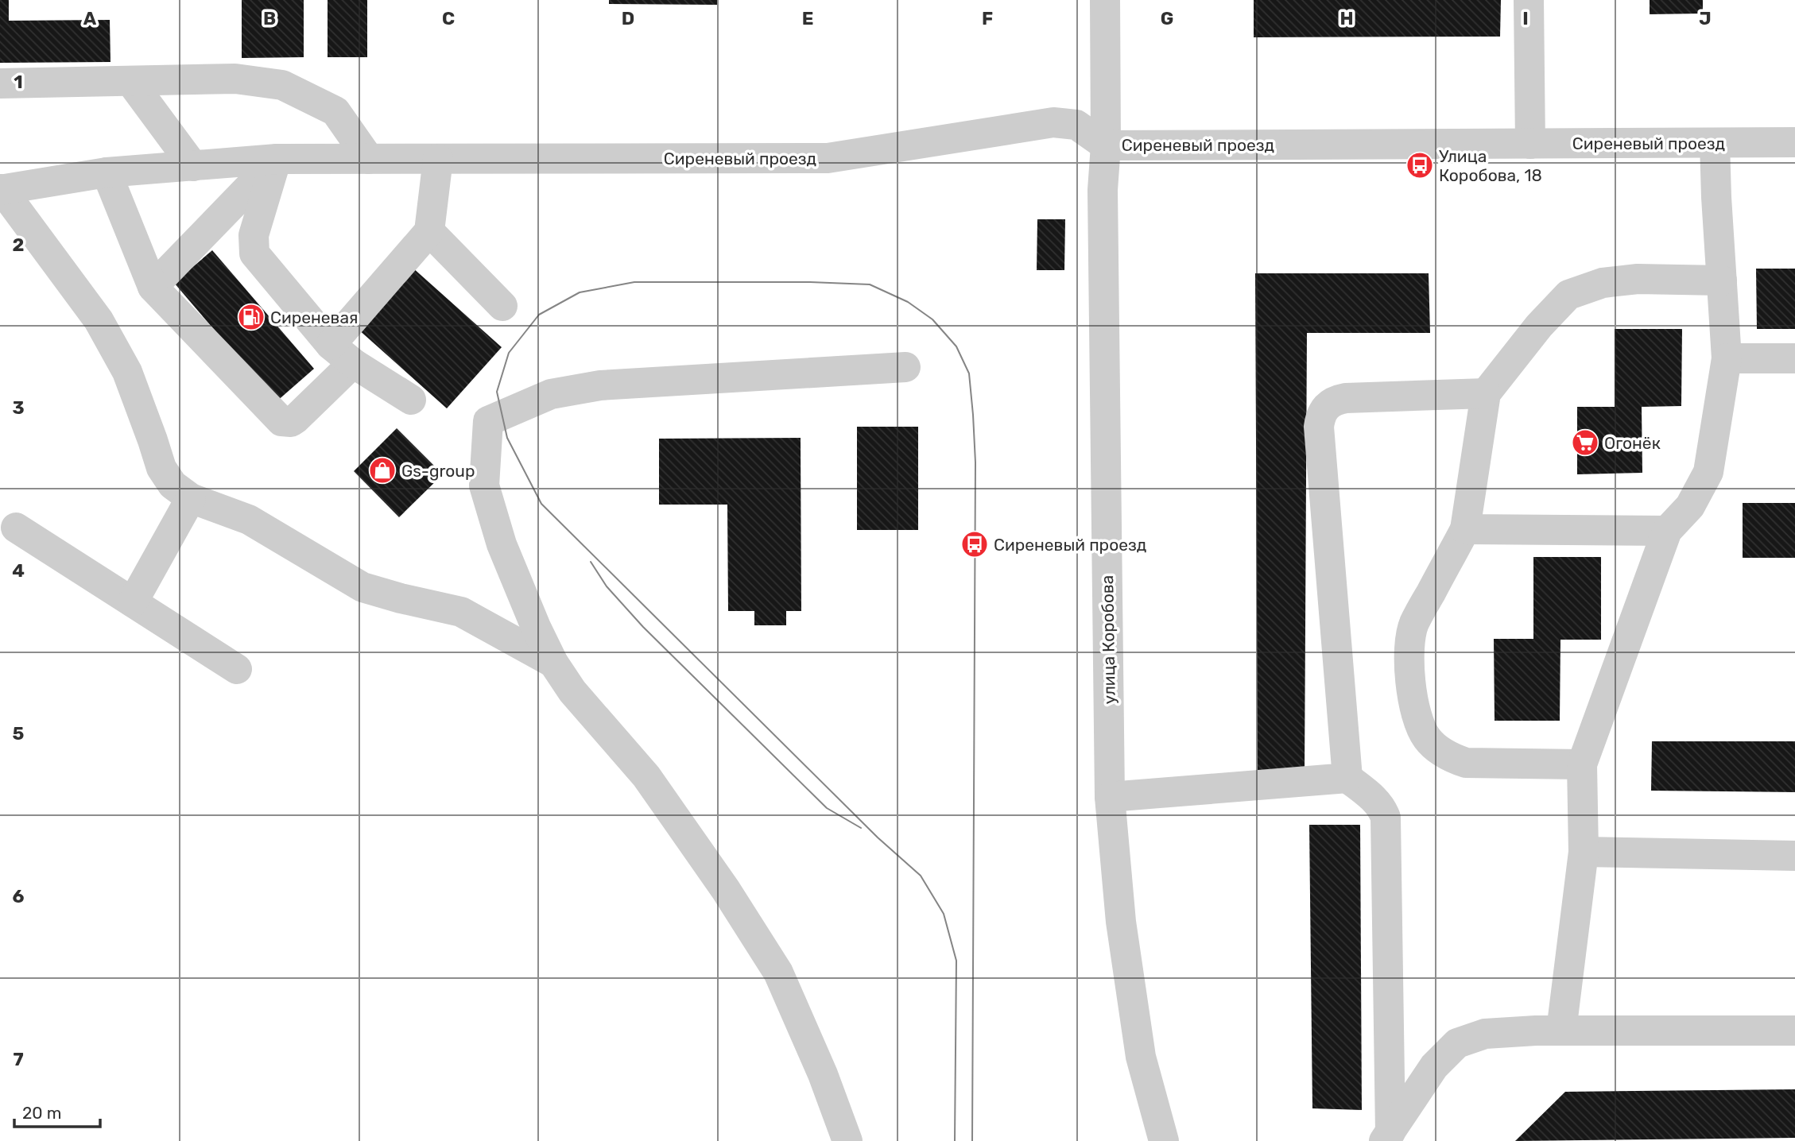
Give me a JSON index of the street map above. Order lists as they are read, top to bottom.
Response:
{
  "streets": {
    "street": ["Сиреневый проезд", "улица Коробова"]
  },
  "crossings": [
    ["Сиреневый проезд", "улица Коробова"]
  ],
  "places": {
    "bus stop": ["Улица Коробова, 18", "Сиреневый проезд"],
    "fuel station": ["Сиреневая"],
    "supermarket": ["Огонёк"],
    "shop": ["Gs-group"]
  },
  "scale_bar": "20 m",
  "grid": {
    "columns": [
      "A",
      "B",
      "C",
      "D",
      "E",
      "F",
      "G",
      "H",
      "I",
      "J"
    ],
    "rows": [
      "1",
      "2",
      "3",
      "4",
      "5",
      "6",
      "7"
    ]
  }
}
